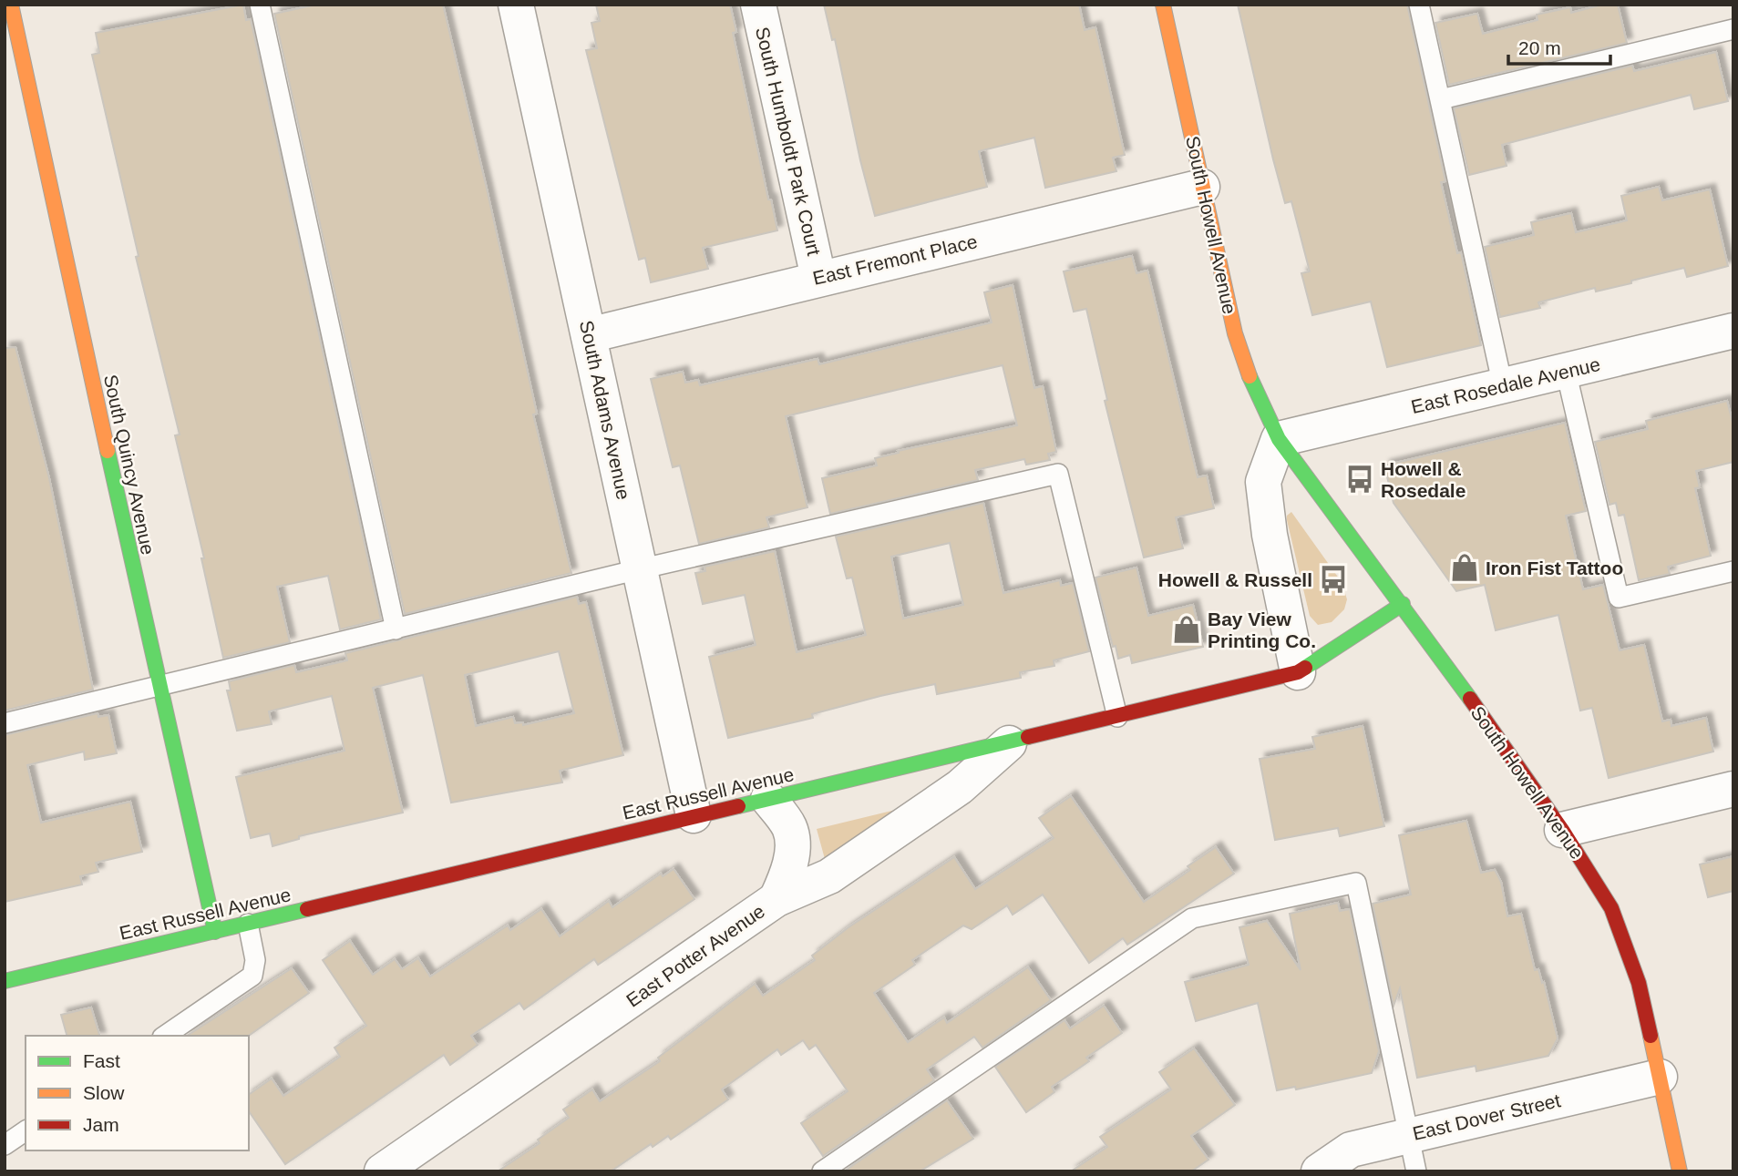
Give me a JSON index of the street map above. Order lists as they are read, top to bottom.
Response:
{
  "streets": {
    "street": [
      "South Humboldt Park Court",
      "South Howell Avenue",
      "East Fremont Place",
      "East Rosedale Avenue",
      "South Adams Avenue",
      "South Quincy Avenue",
      "East Russell Avenue",
      "East Potter Avenue",
      "East Dover Street"
    ]
  },
  "crossings": [
    ["South Humboldt Park Court", "East Fremont Place"],
    ["South Howell Avenue", "East Fremont Place"],
    ["South Howell Avenue", "East Rosedale Avenue"],
    ["South Howell Avenue", "East Russell Avenue"],
    ["South Howell Avenue", "East Dover Street"],
    ["East Fremont Place", "South Adams Avenue"],
    ["South Adams Avenue", "East Russell Avenue"],
    ["South Quincy Avenue", "East Russell Avenue"],
    ["East Russell Avenue", "East Potter Avenue"]
  ],
  "places": {
    "bus stop": ["Howell & Rosedale", "Howell & Russell"],
    "shop": ["Iron Fist Tattoo", "Bay View Printing Co."]
  },
  "legend": ["Fast", "Slow", "Jam"],
  "scale_bar": "20 m"
}
